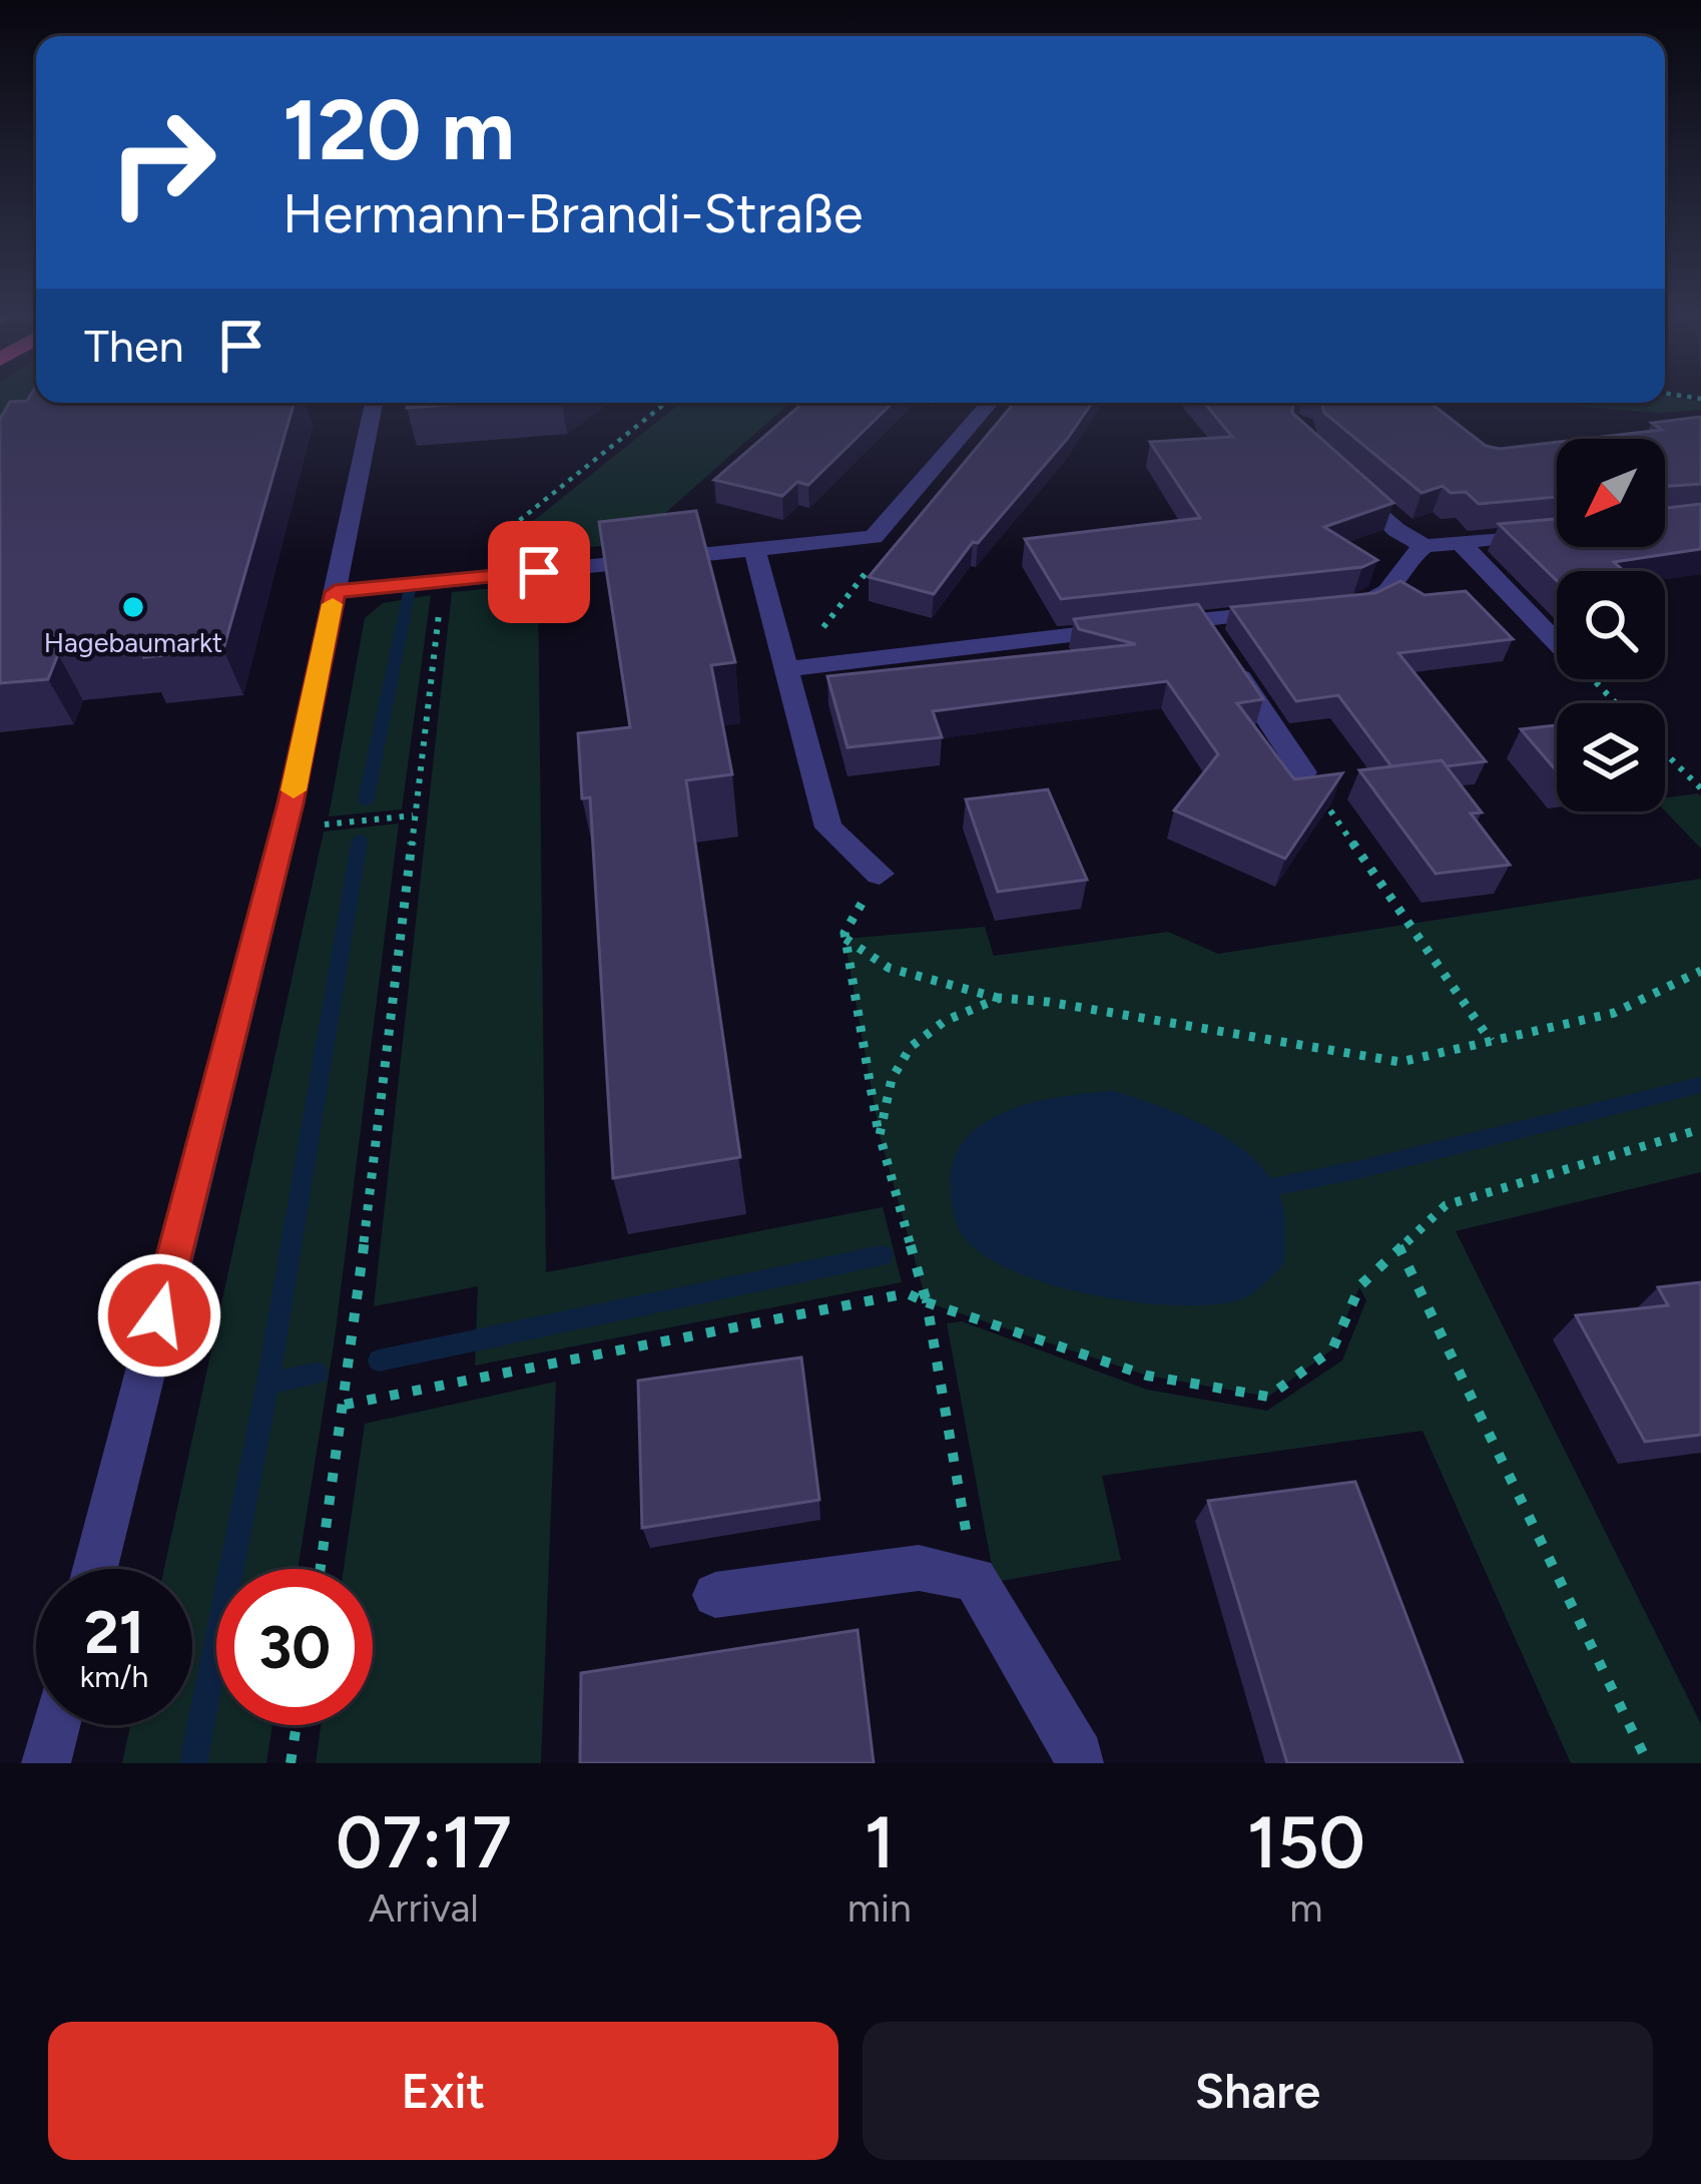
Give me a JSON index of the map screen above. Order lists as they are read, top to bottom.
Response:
{
  "places": ["Hagebaumarkt"],
  "north": "bottom left",
  "page": {
    "turn": ["120 m", "Hermann-Brandi-Straße"],
    "then": "Then",
    "speed": "21 km/h",
    "limit": "30",
    "eta": [
      "07:17",
      "Arrival",
      "1",
      "min",
      "150",
      "m"
    ],
    "buttons": ["Exit", "Share"]
  }
}
